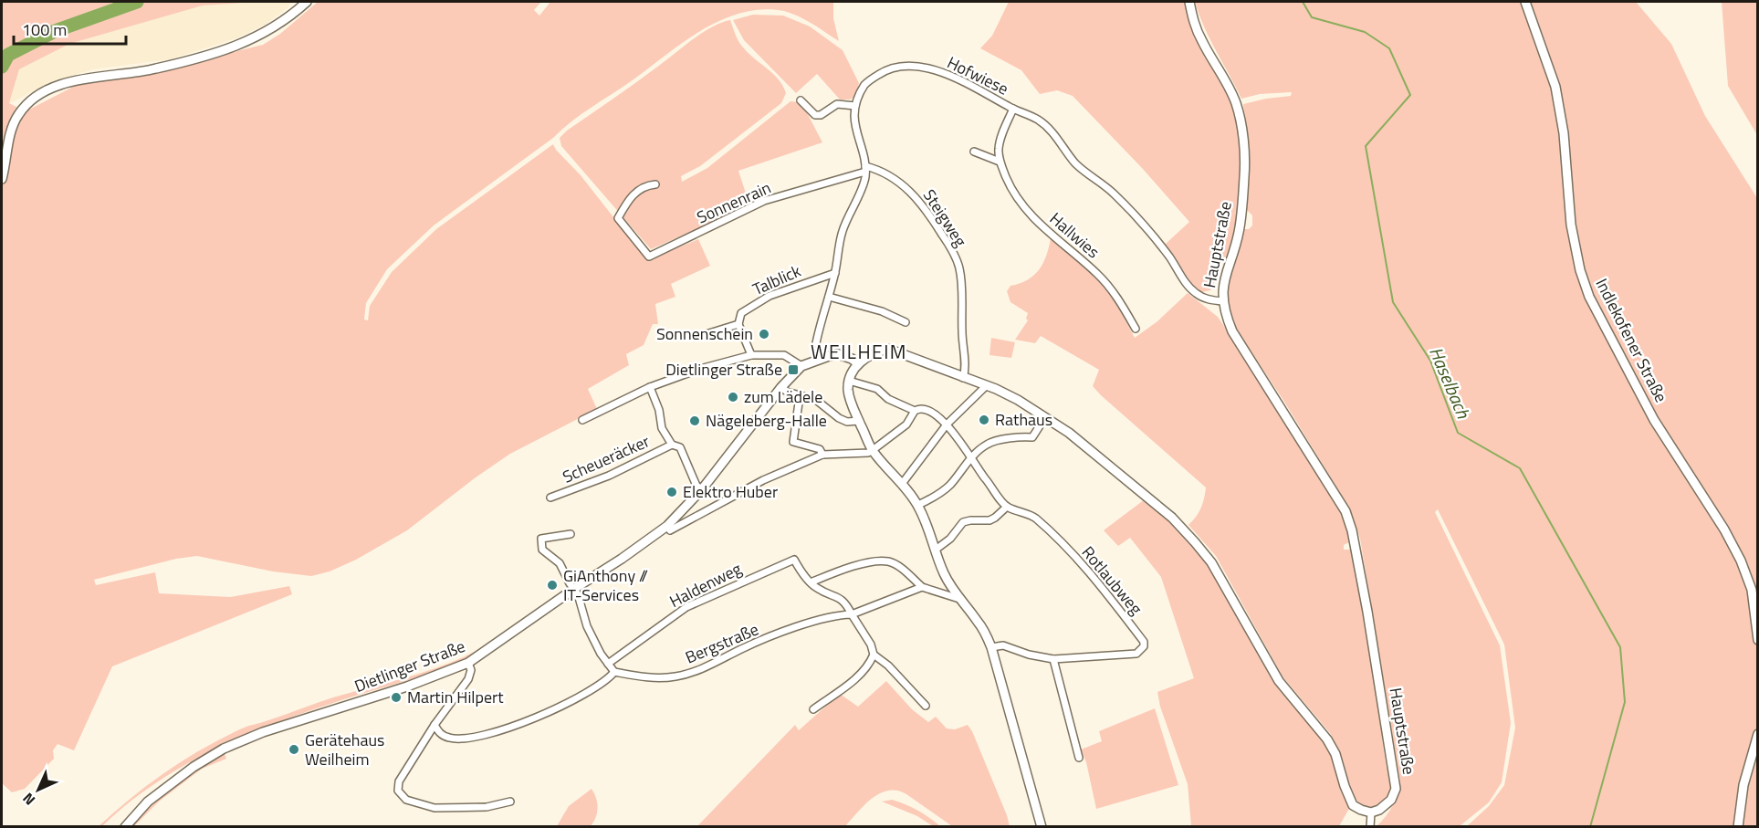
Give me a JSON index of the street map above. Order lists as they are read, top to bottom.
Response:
{
  "streets": {
    "street": [
      "Hofwiese",
      "Sonnenrain",
      "Steigweg",
      "Hallwies",
      "Hauptstraße",
      "Talblick",
      "Indlekofener Straße",
      "Scheueräcker",
      "Rotlaubweg",
      "Haldenweg",
      "Bergstraße",
      "Dietlinger Straße"
    ]
  },
  "crossings": [
    ["Hofwiese", "Hallwies"],
    ["Hofwiese", "Hauptstraße"],
    ["Sonnenrain", "Steigweg"]
  ],
  "districts": ["WEILHEIM"],
  "water": ["Haselbach"],
  "places": {
    "other": [
      "Sonnenschein",
      "zum Lädele",
      "Rathaus",
      "Nägeleberg-Halle",
      "Elektro Huber",
      "GiAnthony // IT-Services",
      "Martin Hilpert",
      "Gerätehaus Weilheim"
    ],
    "transit": ["Dietlinger Straße"]
  },
  "scale_bar": "100 m",
  "north": "bottom left"
}
